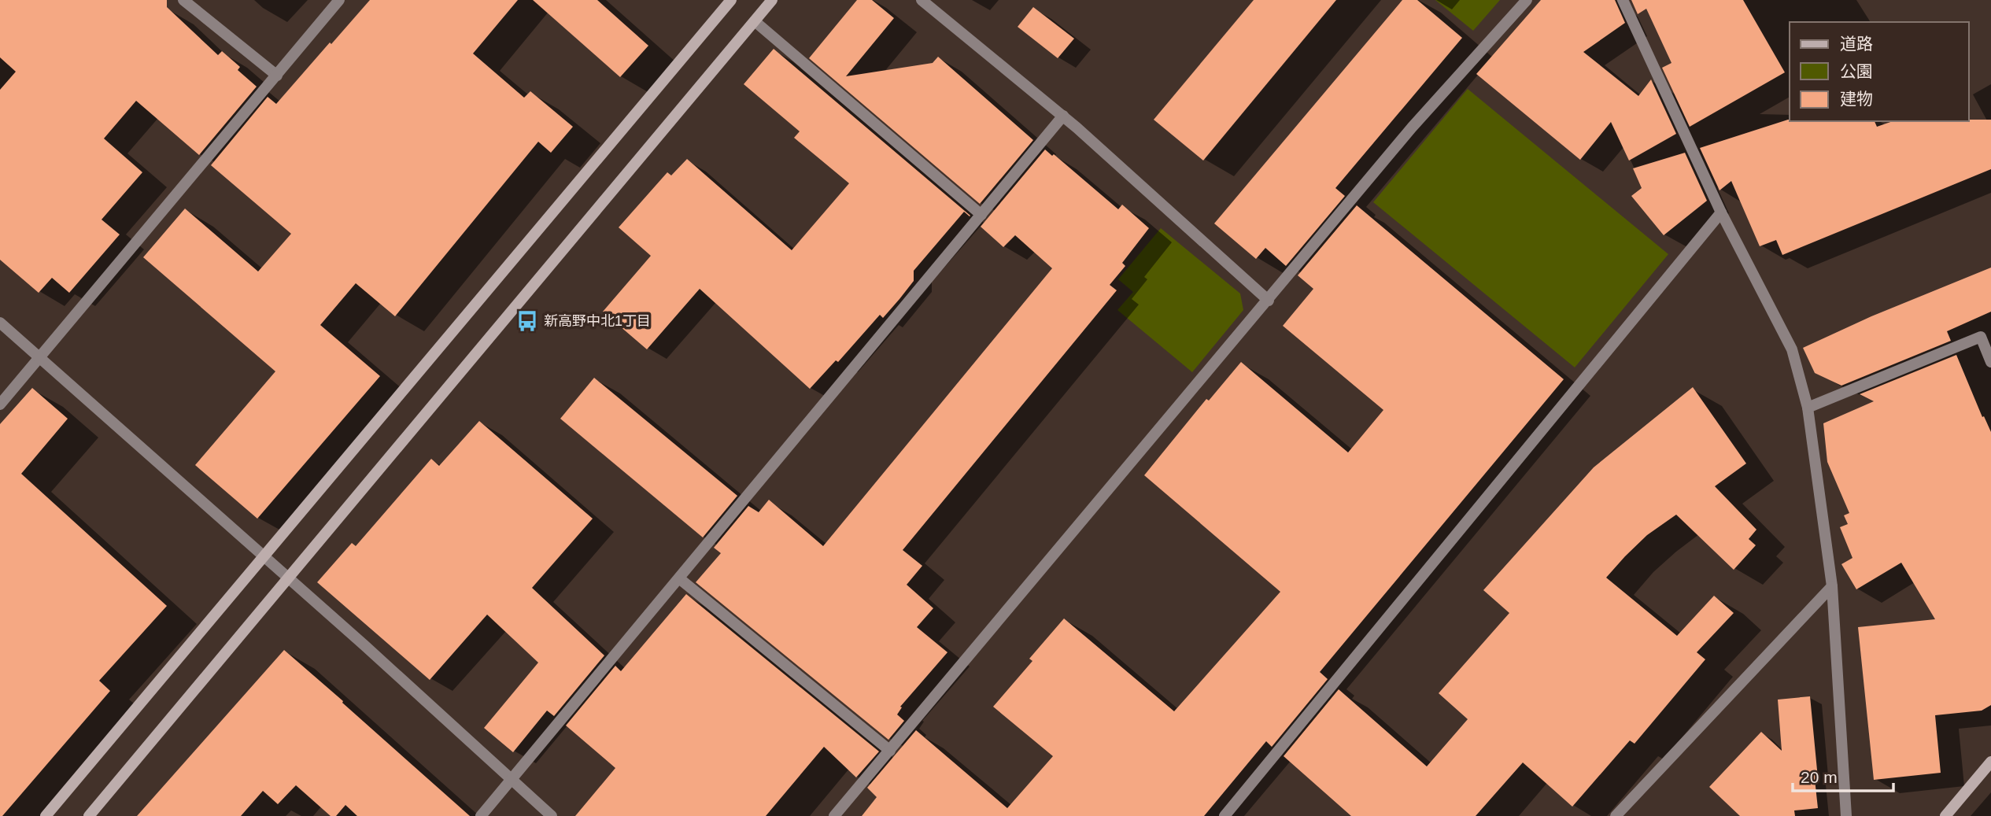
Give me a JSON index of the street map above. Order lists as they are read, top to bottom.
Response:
{
  "places": {
    "bus stop": ["新高野中北1丁目"]
  },
  "legend": ["道路", "公園", "建物"],
  "scale_bar": "20 m"
}
